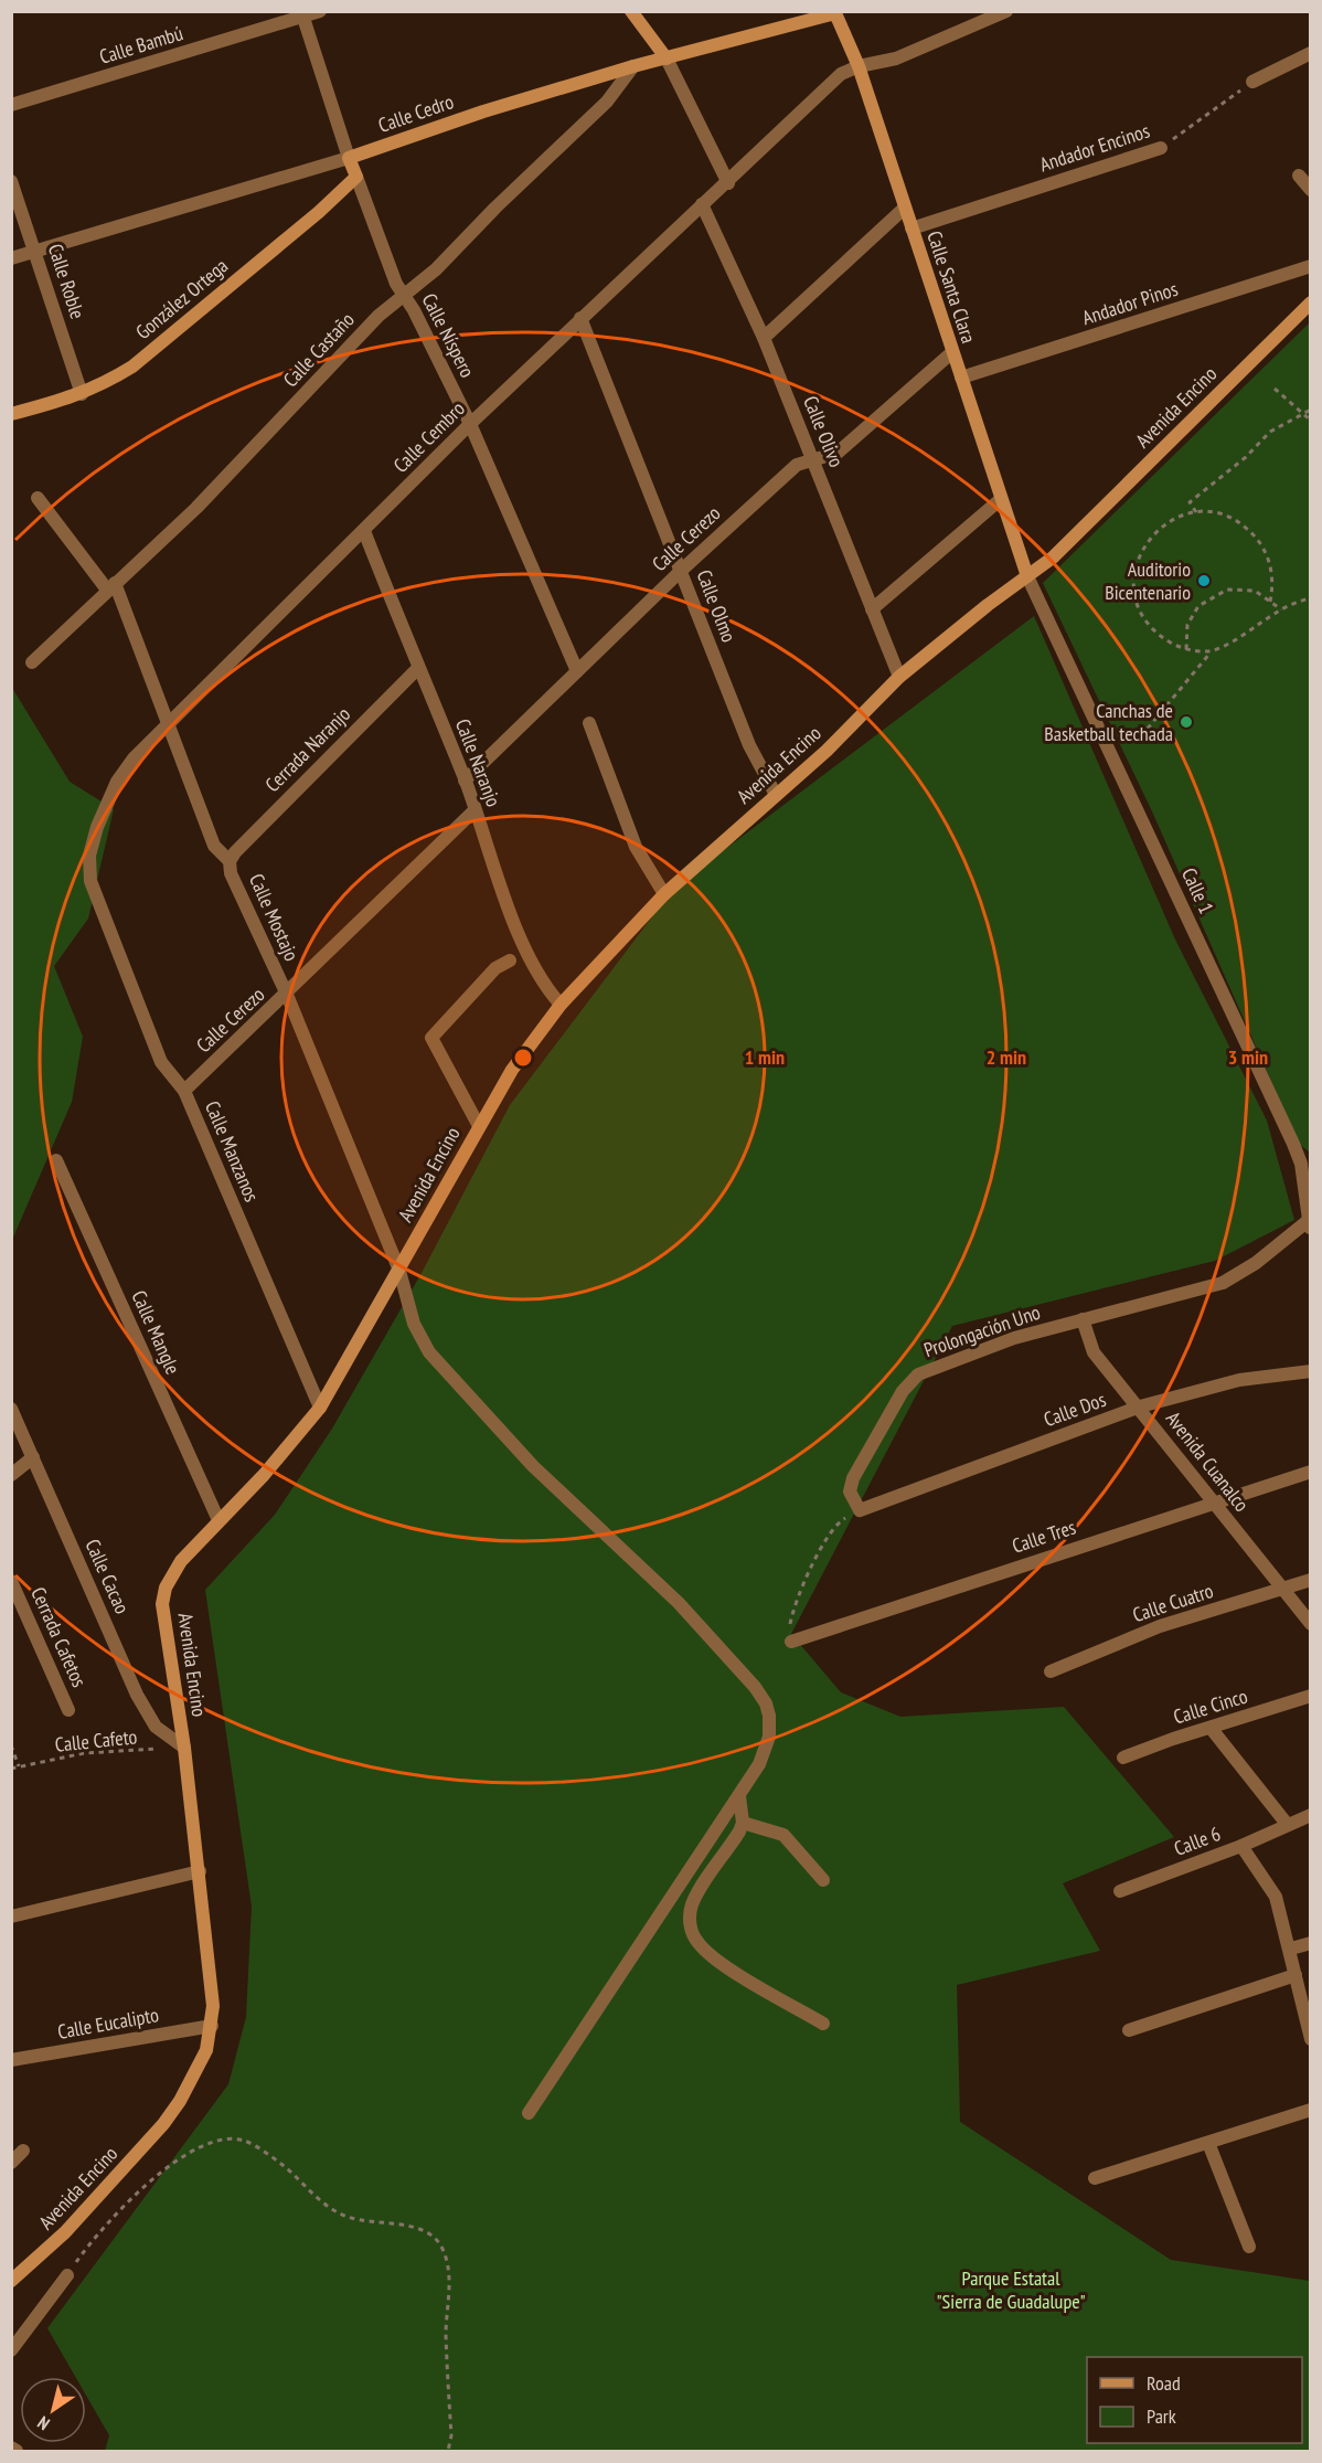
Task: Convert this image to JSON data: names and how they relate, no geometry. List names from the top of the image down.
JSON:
{
  "streets": {
    "main road": [
      "Calle Cedro",
      "Calle Santa Clara",
      "González Ortega",
      "Calle Níspero",
      "Avenida Encino"
    ],
    "street": [
      "Calle Bambú",
      "Andador Encinos",
      "Calle Roble",
      "Andador Pinos",
      "Calle Castaño",
      "Calle Olivo",
      "Calle Cembro",
      "Calle Cerezo",
      "Calle Olmo",
      "Cerrada Naranjo",
      "Calle Naranjo",
      "Calle 1",
      "Calle Mostajo",
      "Calle Manzanos",
      "Prolongación Uno",
      "Calle Mangle",
      "Calle Dos",
      "Avenida Cuanalco",
      "Calle Tres",
      "Calle Cacao",
      "Calle Cuatro",
      "Cerrada Cafetos",
      "Calle Cinco",
      "Calle 6",
      "Calle Eucalipto"
    ],
    "path": ["Calle Cafeto"]
  },
  "crossings": [
    ["Calle Bambú", "Calle Níspero"],
    ["Calle Cedro", "Calle Roble"],
    ["Calle Cedro", "Calle Santa Clara"],
    ["Calle Cedro", "Calle Níspero"],
    ["Calle Cedro", "Calle Castaño"],
    ["Andador Encinos", "Calle Santa Clara"],
    ["Calle Roble", "González Ortega"],
    ["Calle Santa Clara", "Andador Pinos"],
    ["Calle Santa Clara", "Avenida Encino"],
    ["Calle Santa Clara", "Calle Cembro"],
    ["Calle Santa Clara", "Calle Cerezo"],
    ["Calle Santa Clara", "Calle 1"],
    ["González Ortega", "Calle Níspero"],
    ["Calle Níspero", "Calle Castaño"],
    ["Calle Níspero", "Calle Cembro"],
    ["Calle Níspero", "Calle Cerezo"],
    ["Calle Castaño", "Calle Mostajo"],
    ["Avenida Encino", "Calle Olivo"],
    ["Avenida Encino", "Calle Olmo"],
    ["Avenida Encino", "Calle Naranjo"],
    ["Avenida Encino", "Calle 1"],
    ["Avenida Encino", "Calle Mostajo"],
    ["Avenida Encino", "Calle Manzanos"],
    ["Avenida Encino", "Calle Mangle"],
    ["Avenida Encino", "Calle Cacao"],
    ["Avenida Encino", "Calle Cafeto"],
    ["Avenida Encino", "Calle Eucalipto"],
    ["Calle Olivo", "Calle Cembro"],
    ["Calle Olivo", "Calle Cerezo"],
    ["Calle Cembro", "Calle Olmo"],
    ["Calle Cembro", "Calle Naranjo"],
    ["Calle Cembro", "Calle Mostajo"],
    ["Calle Cembro", "Calle Manzanos"],
    ["Calle Cerezo", "Calle Olmo"],
    ["Calle Cerezo", "Calle Naranjo"],
    ["Calle Cerezo", "Calle Mostajo"],
    ["Calle Cerezo", "Calle Manzanos"],
    ["Cerrada Naranjo", "Calle Naranjo"],
    ["Cerrada Naranjo", "Calle Mostajo"],
    ["Calle 1", "Prolongación Uno"],
    ["Prolongación Uno", "Calle Dos"],
    ["Prolongación Uno", "Avenida Cuanalco"],
    ["Calle Dos", "Avenida Cuanalco"],
    ["Avenida Cuanalco", "Calle Tres"],
    ["Avenida Cuanalco", "Calle Cuatro"],
    ["Calle Cacao", "Calle Cafeto"]
  ],
  "parks": ["Parque Estatal \"Sierra de Guadalupe\""],
  "places": ["Auditorio Bicentenario", "Canchas de Basketball techada"],
  "legend": ["Road", "Park"],
  "north": "bottom left",
  "rings": ["1 min", "2 min", "3 min"]
}
